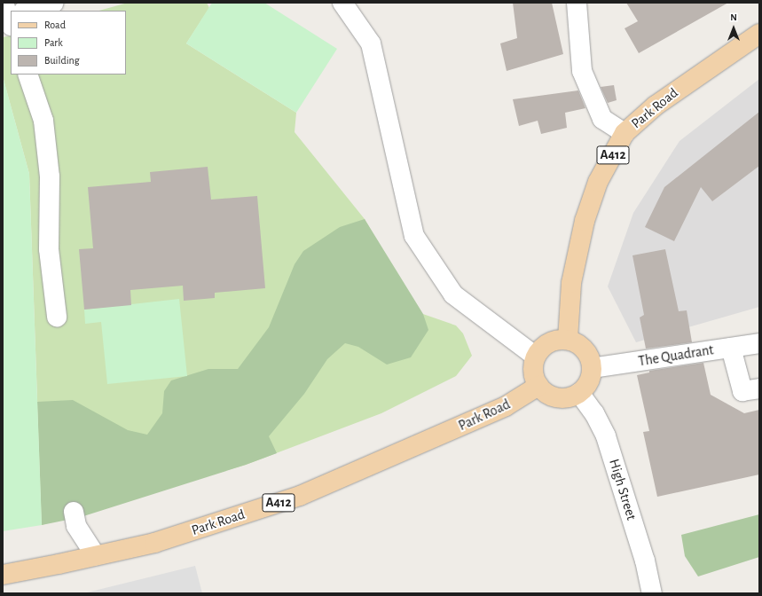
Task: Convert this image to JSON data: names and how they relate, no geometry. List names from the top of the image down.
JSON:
{
  "streets": {
    "main road": ["Park Road", "A412"],
    "street": ["The Quadrant", "High Street"]
  },
  "crossings": [
    ["Park Road", "The Quadrant"],
    ["Park Road", "High Street"],
    ["The Quadrant", "High Street"]
  ],
  "legend": ["Road", "Park", "Building"],
  "north": "top"
}
